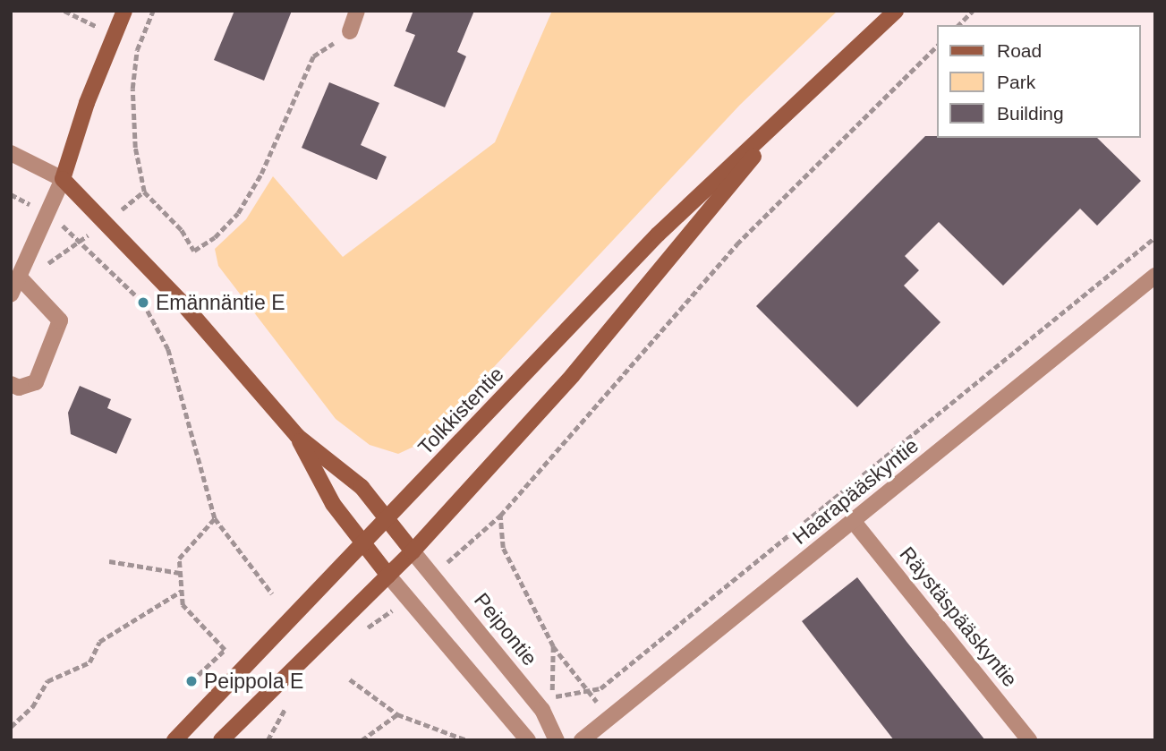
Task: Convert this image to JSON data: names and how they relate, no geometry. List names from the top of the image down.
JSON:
{
  "streets": {
    "street": [
      "Tolkkistentie",
      "Haarapääskyntie",
      "Räystäspääskyntie",
      "Peipontie"
    ]
  },
  "crossings": [
    ["Tolkkistentie", "Peipontie"],
    ["Haarapääskyntie", "Räystäspääskyntie"]
  ],
  "places": ["Emännäntie E", "Peippola E"],
  "legend": ["Road", "Park", "Building"]
}
